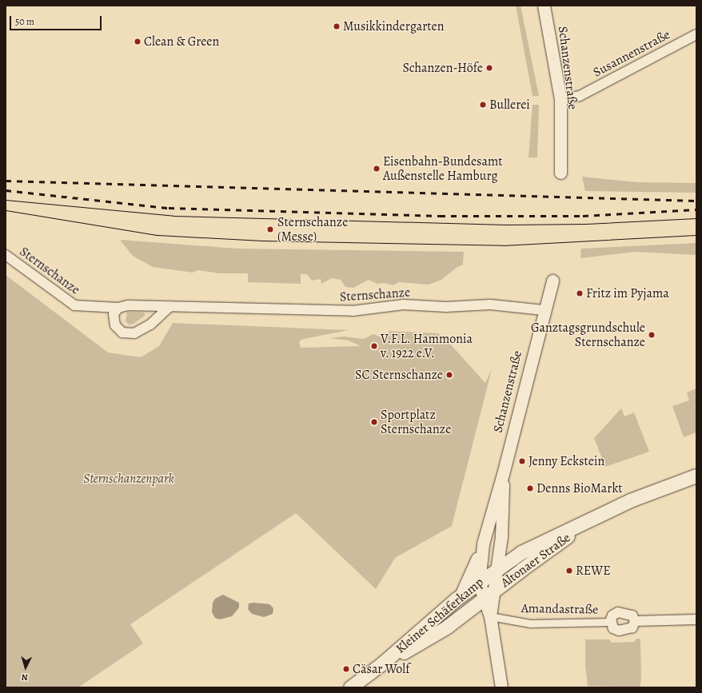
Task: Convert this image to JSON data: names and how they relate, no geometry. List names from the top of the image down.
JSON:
{
  "streets": {
    "main road": ["Altonaer Straße", "Kleiner Schäferkamp"],
    "street": [
      "Susannenstraße",
      "Schanzenstraße",
      "Sternschanze",
      "Amandastraße"
    ]
  },
  "crossings": [
    ["Susannenstraße", "Schanzenstraße"],
    ["Schanzenstraße", "Sternschanze"],
    ["Schanzenstraße", "Altonaer Straße"],
    ["Schanzenstraße", "Amandastraße"],
    ["Schanzenstraße", "Kleiner Schäferkamp"],
    ["Altonaer Straße", "Kleiner Schäferkamp"]
  ],
  "parks": ["Sternschanzenpark"],
  "places": [
    "Musikkindergarten",
    "Clean & Green",
    "Schanzen-Höfe",
    "Bullerei",
    "Eisenbahn-Bundesamt Außenstelle Hamburg",
    "Sternschanze (Messe)",
    "Fritz im Pyjama",
    "Ganztagsgrundschule Sternschanze",
    "V.F.L. Hammonia v. 1922 e.V.",
    "SC Sternschanze",
    "Sportplatz Sternschanze",
    "Jenny Eckstein",
    "Denns BioMarkt",
    "REWE",
    "Cäsar Wolf"
  ],
  "scale_bar": "50 m",
  "north": "bottom"
}
